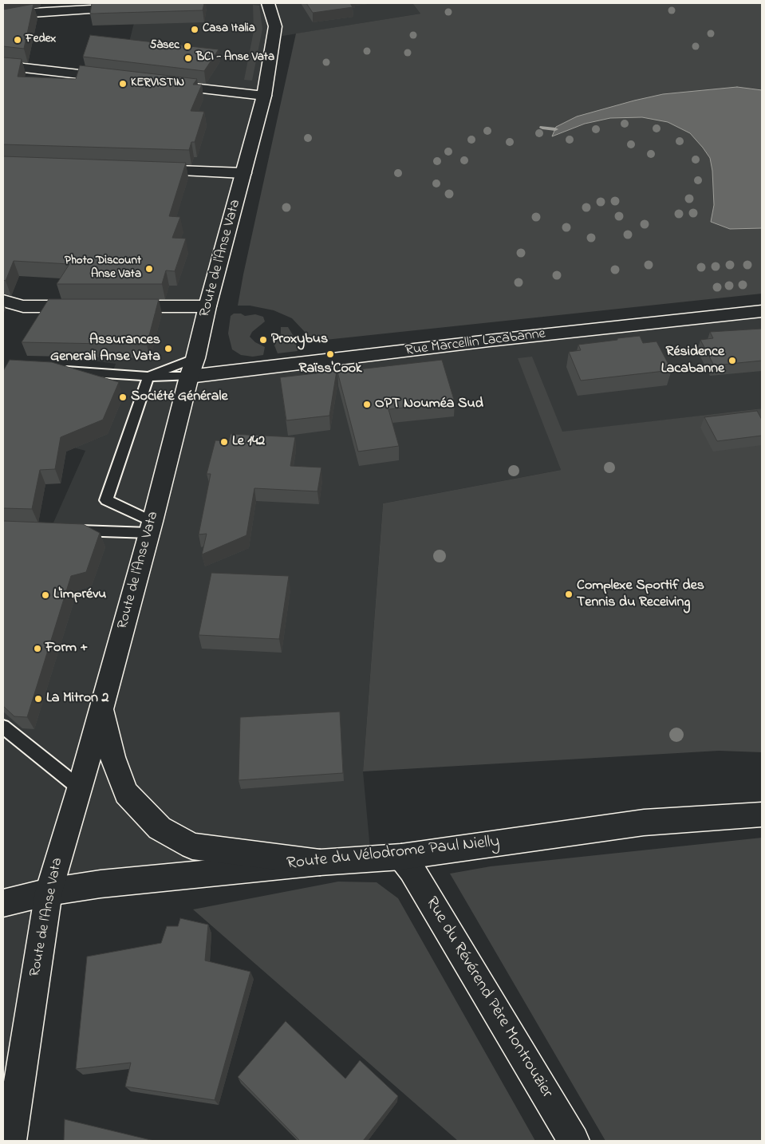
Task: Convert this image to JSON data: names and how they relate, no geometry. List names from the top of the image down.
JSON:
{
  "streets": {
    "street": [
      "Route de l'Anse Vata",
      "Rue Marcellin Lacabanne",
      "Route du Vélodrome Paul Nielly",
      "Rue du Révérend Père Montrouzier"
    ]
  },
  "crossings": [
    ["Route de l'Anse Vata", "Rue Marcellin Lacabanne"],
    ["Route de l'Anse Vata", "Route du Vélodrome Paul Nielly"],
    ["Route du Vélodrome Paul Nielly", "Rue du Révérend Père Montrouzier"]
  ],
  "places": [
    "Casa Italia",
    "Fedex",
    "5àsec",
    "BCI - Anse Vata",
    "KERVISTIN",
    "Photo Discount Anse Vata",
    "Proxybus",
    "Assurances Generali Anse Vata",
    "Raïss'Cook",
    "Résidence Lacabanne",
    "Société Générale",
    "OPT Nouméa Sud",
    "Le 142",
    "Complexe Sportif des Tennis du Receiving",
    "L'imprévu",
    "Form +",
    "La Mitron 2"
  ]
}
